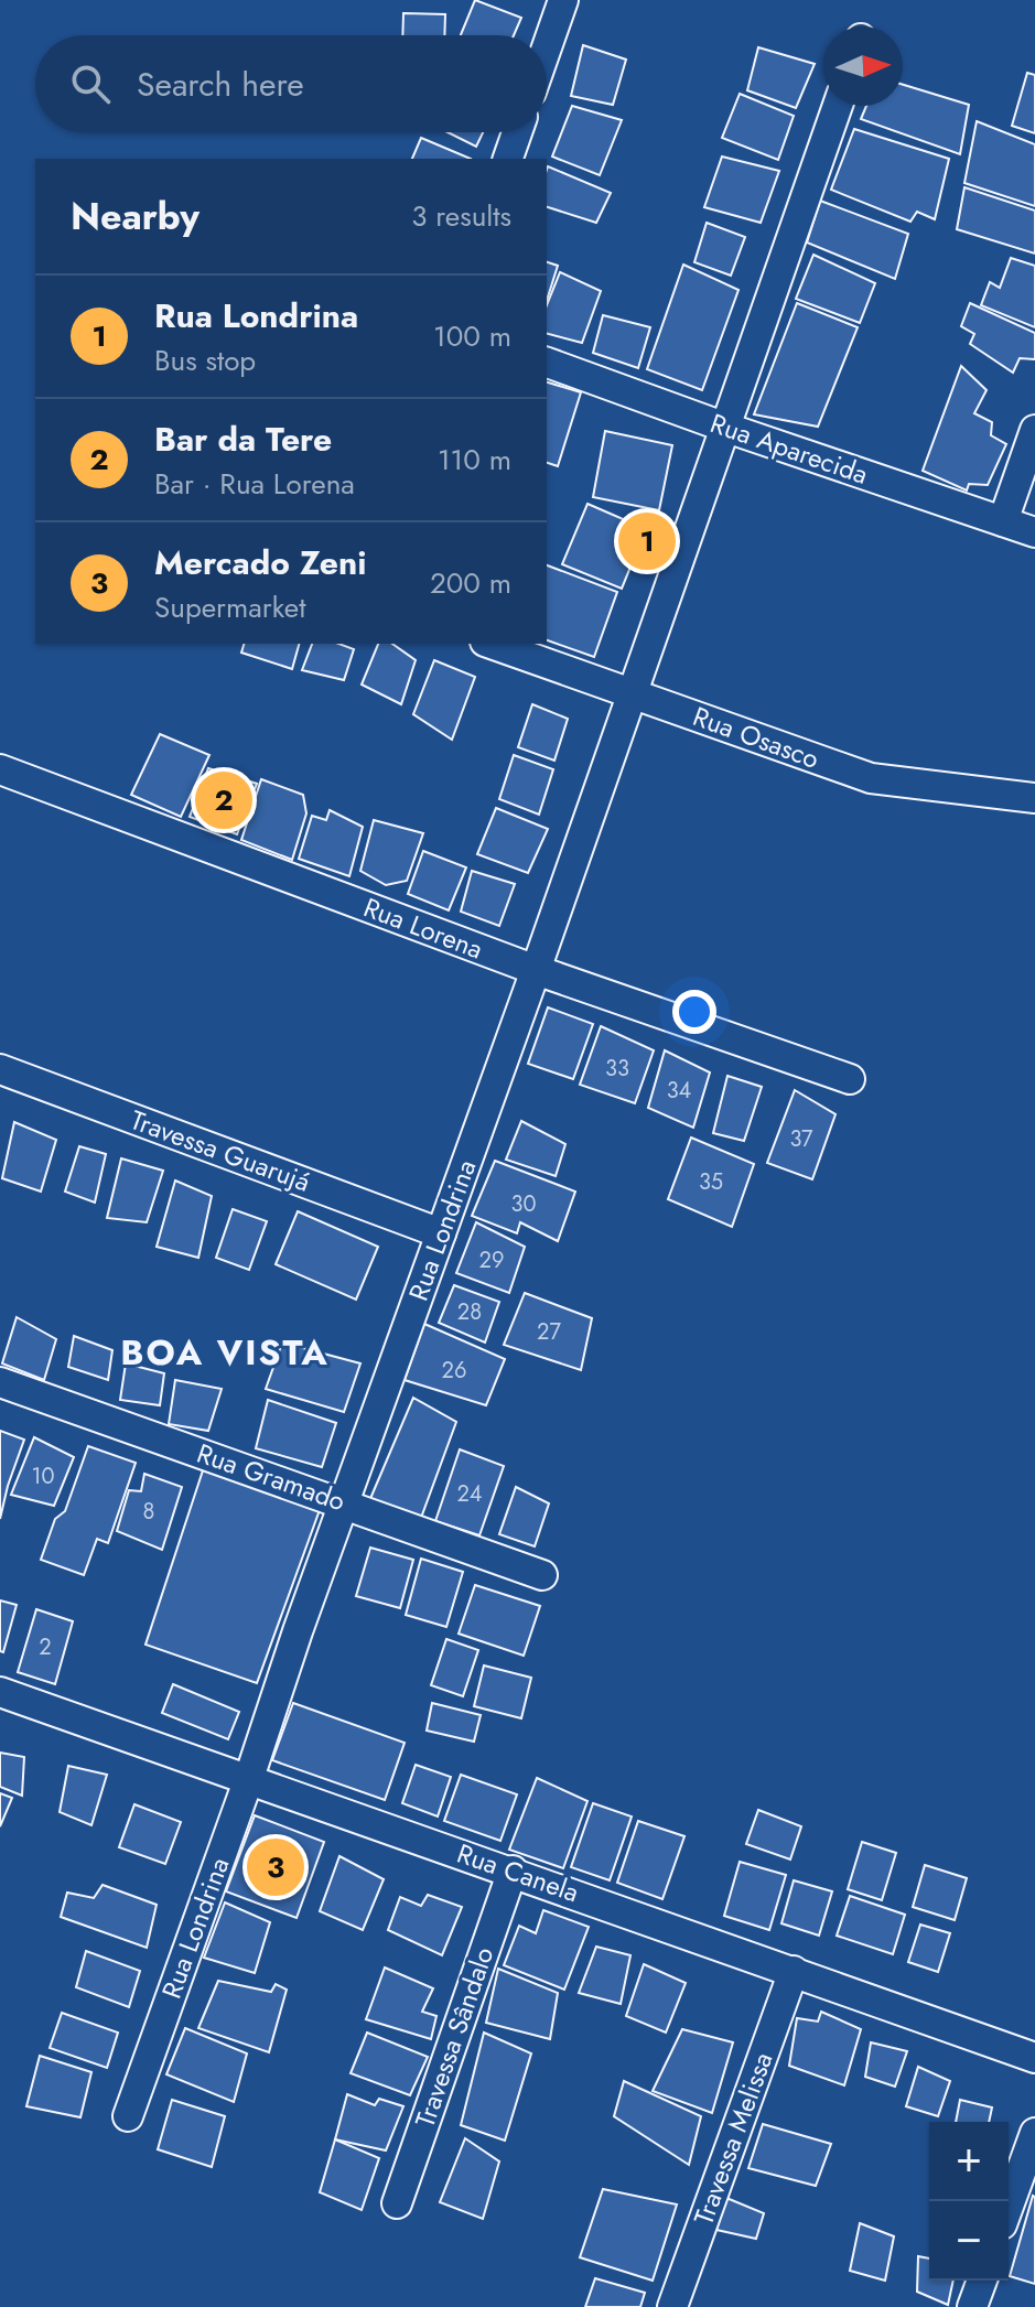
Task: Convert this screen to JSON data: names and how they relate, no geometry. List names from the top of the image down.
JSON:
{
  "streets": {
    "street": [
      "Rua Aparecida",
      "Rua Osasco",
      "Rua Lorena",
      "Travessa Guarujá",
      "Rua Londrina",
      "Rua Gramado",
      "Rua Canela",
      "Travessa Sândalo",
      "Travessa Melissa"
    ]
  },
  "crossings": [
    ["Rua Aparecida", "Rua Londrina"],
    ["Rua Osasco", "Rua Londrina"],
    ["Rua Lorena", "Rua Londrina"],
    ["Travessa Guarujá", "Rua Londrina"],
    ["Rua Londrina", "Rua Gramado"],
    ["Rua Londrina", "Rua Canela"],
    ["Rua Canela", "Travessa Sândalo"],
    ["Rua Canela", "Travessa Melissa"]
  ],
  "districts": ["BOA VISTA"],
  "house_numbers": [
    "33",
    "34",
    "37",
    "35",
    "30",
    "29",
    "28",
    "27",
    "26",
    "10",
    "24",
    "8",
    "2"
  ],
  "north": "right",
  "page": {
    "search": "Search here",
    "heading": ["Nearby", "3 results"],
    "list": [
      {
        "mark": "1",
        "name": "Rua Londrina",
        "note": "Bus stop",
        "value": "100 m"
      },
      {
        "mark": "2",
        "name": "Bar da Tere",
        "note": "Bar · Rua Lorena",
        "value": "110 m"
      },
      {
        "mark": "3",
        "name": "Mercado Zeni",
        "note": "Supermarket",
        "value": "200 m"
      }
    ],
    "pins": ["1", "2", "3"],
    "map_buttons": ["+", "−"]
  }
}
